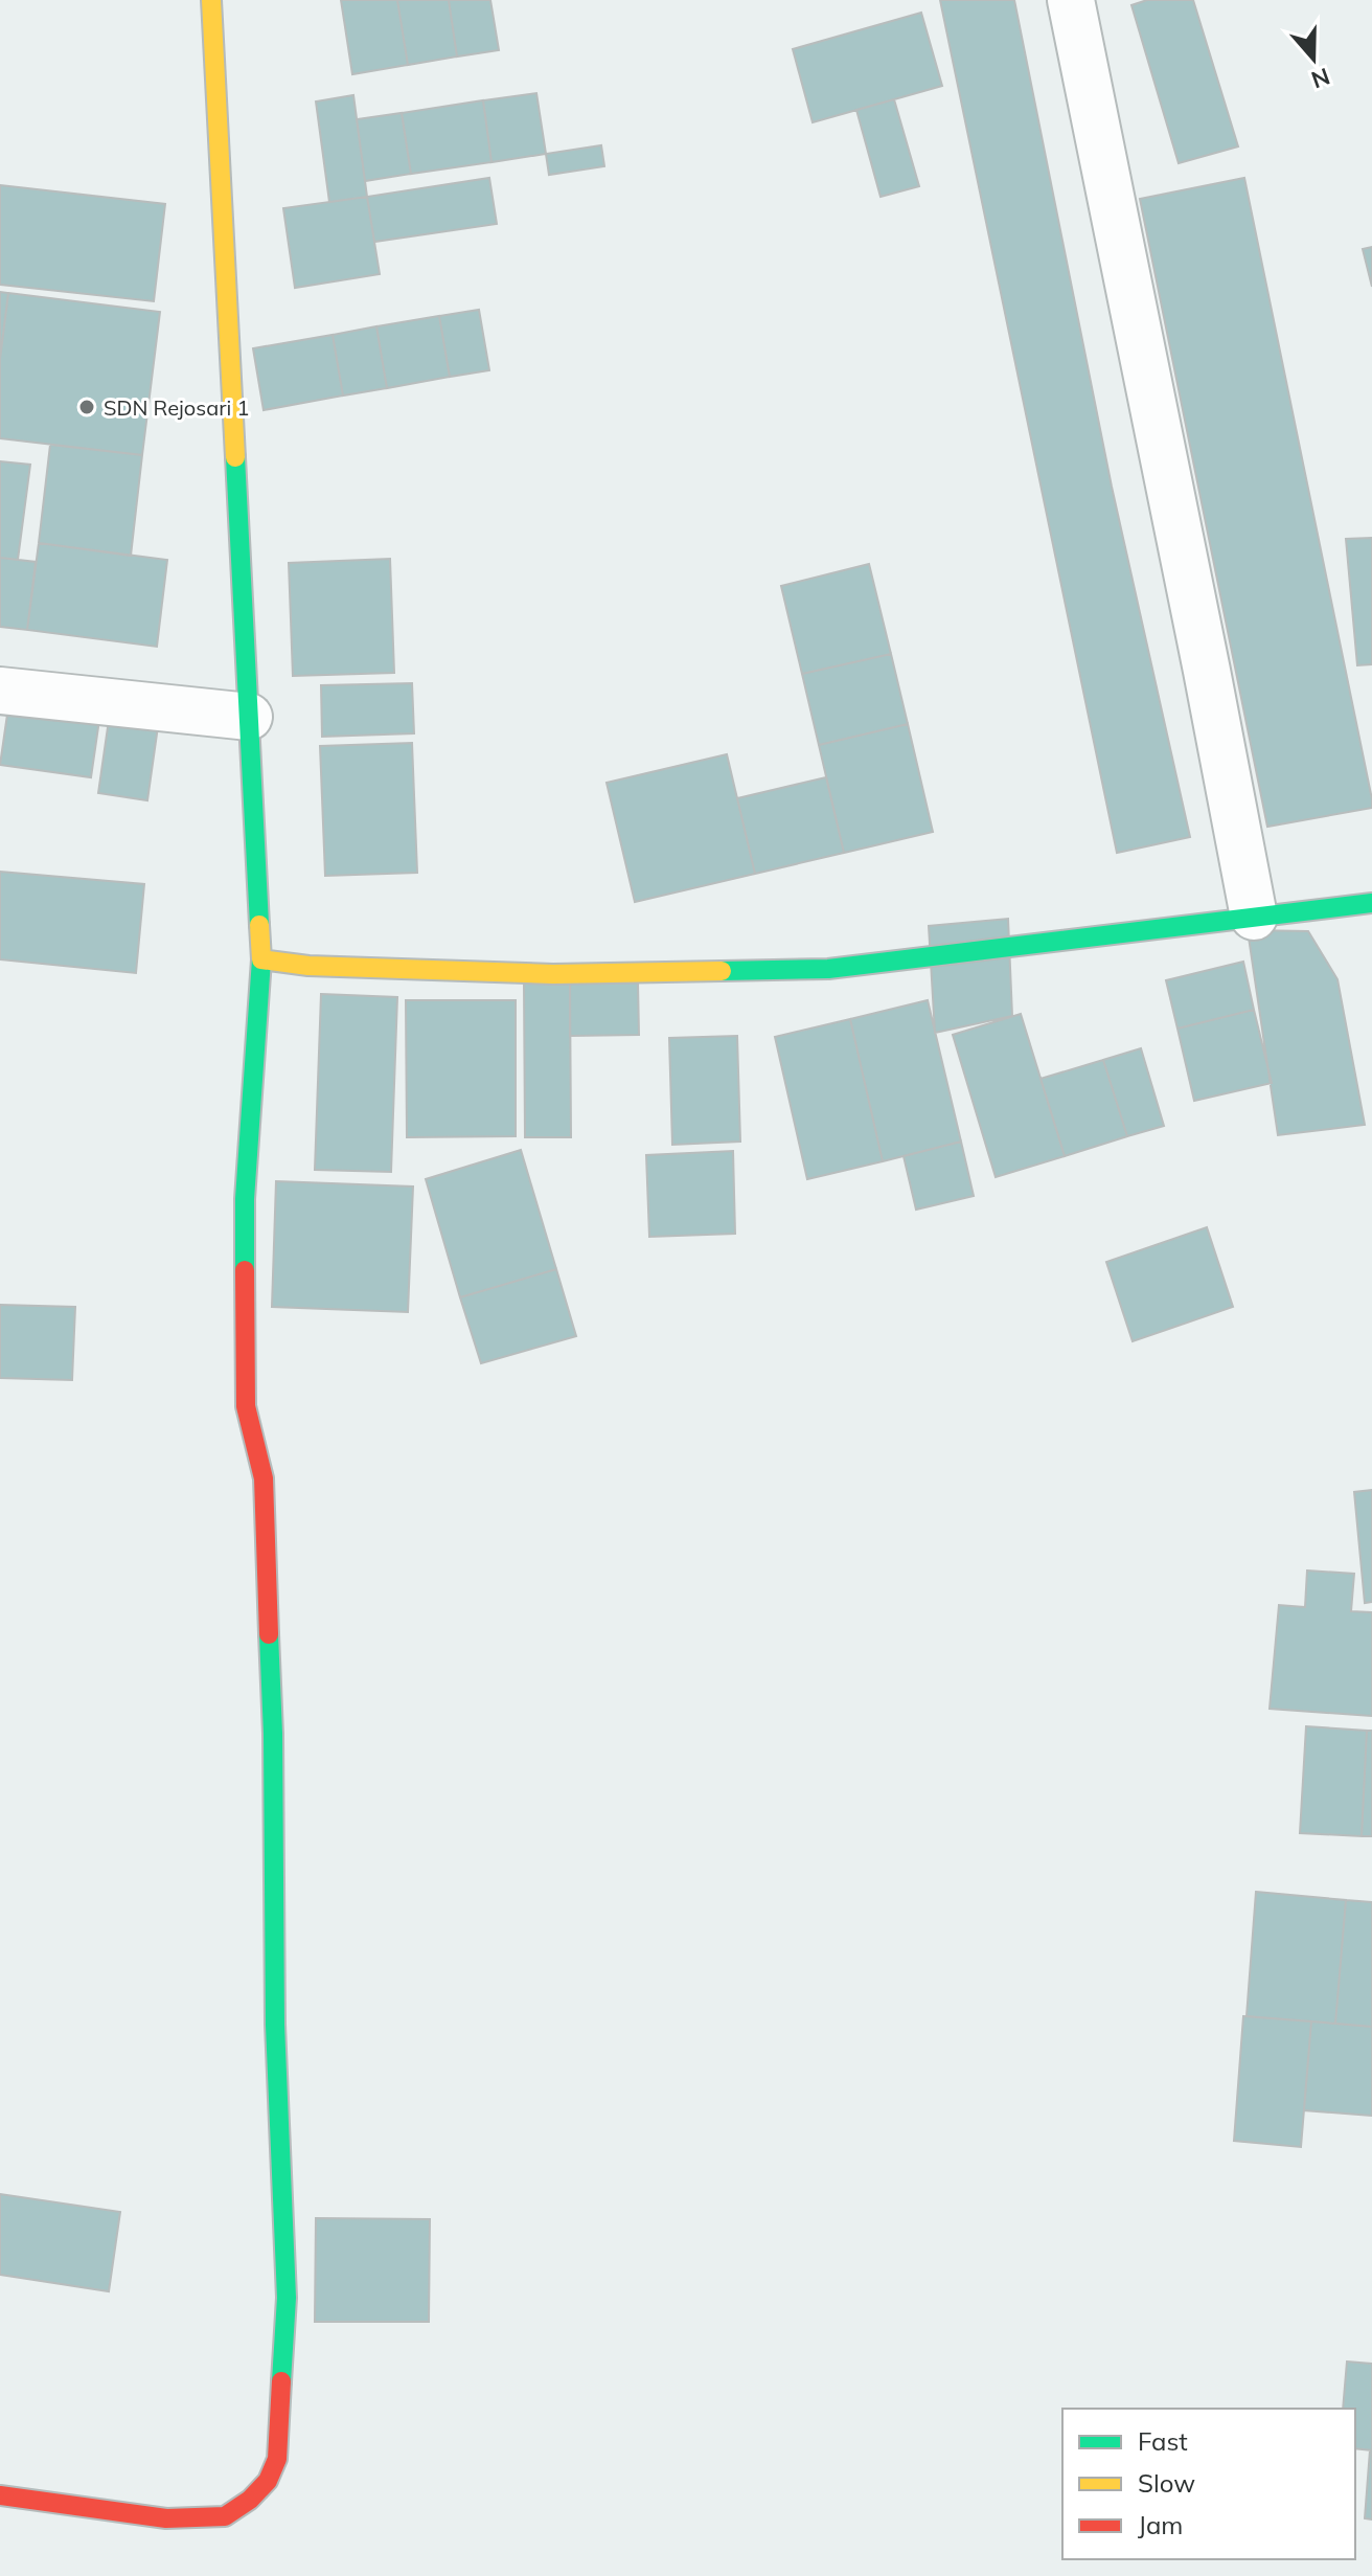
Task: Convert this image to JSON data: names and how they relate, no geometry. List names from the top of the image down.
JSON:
{
  "places": ["SDN Rejosari 1"],
  "legend": ["Fast", "Slow", "Jam"],
  "north": "bottom"
}
